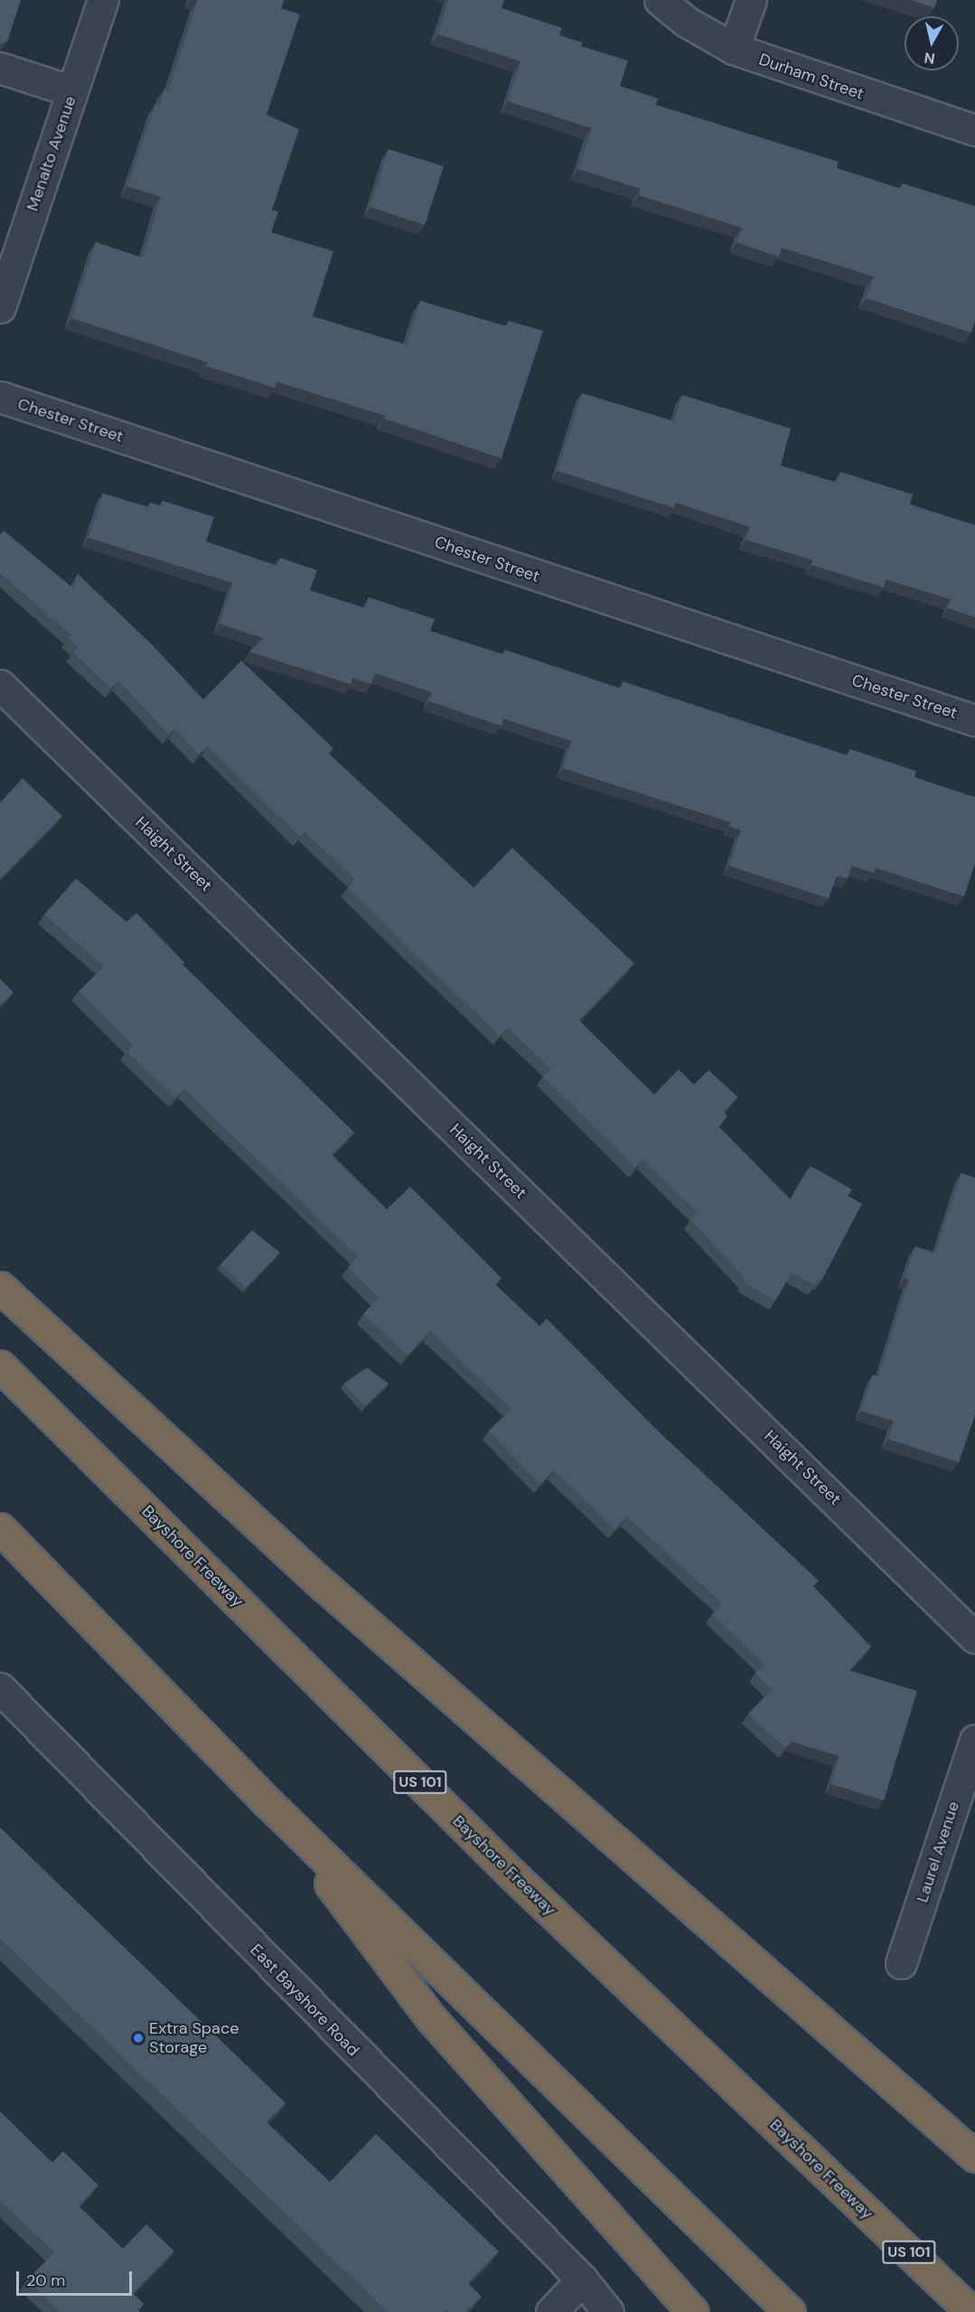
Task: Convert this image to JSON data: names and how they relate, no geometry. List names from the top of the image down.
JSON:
{
  "streets": {
    "highway": ["Bayshore Freeway", "US 101"],
    "street": [
      "Durham Street",
      "Menalto Avenue",
      "Chester Street",
      "Haight Street",
      "Laurel Avenue",
      "East Bayshore Road"
    ]
  },
  "places": ["Extra Space Storage"],
  "scale_bar": "20 m",
  "north": "bottom"
}
